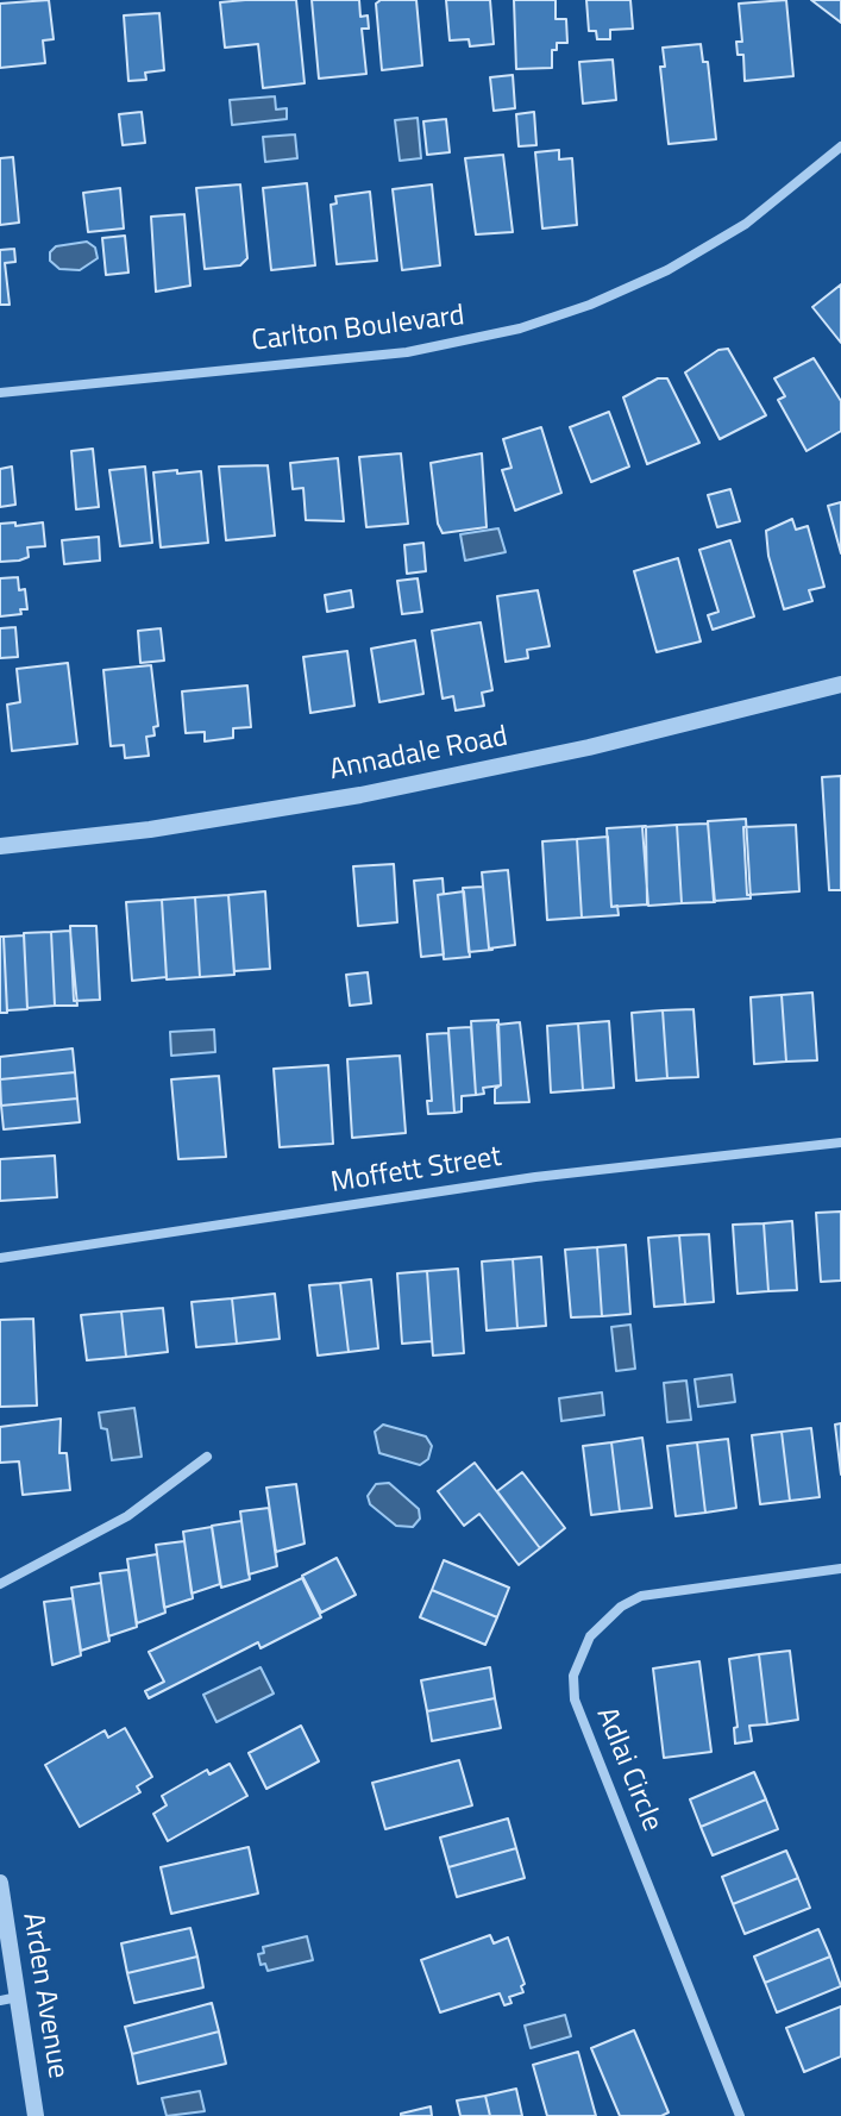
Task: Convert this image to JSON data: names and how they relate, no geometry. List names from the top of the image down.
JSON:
{
  "streets": {
    "street": [
      "Carlton Boulevard",
      "Annadale Road",
      "Moffett Street",
      "Adlai Circle",
      "Arden Avenue"
    ]
  }
}
